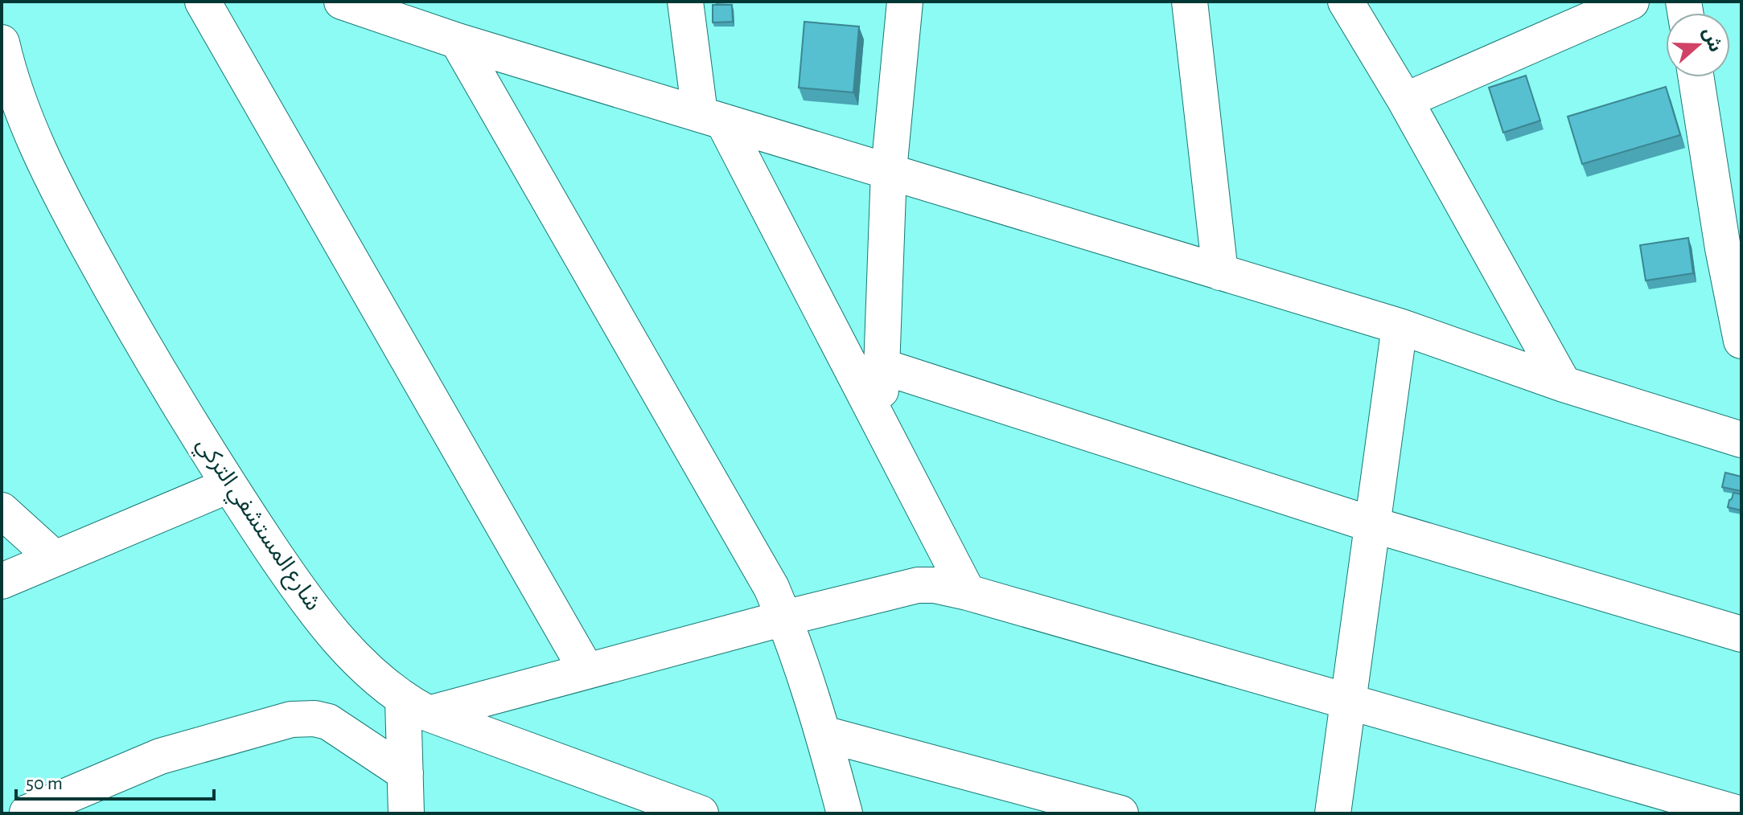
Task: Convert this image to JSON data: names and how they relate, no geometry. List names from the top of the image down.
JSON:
{
  "streets": {
    "street": ["شارع المستشفي التركي"]
  },
  "scale_bar": "50 m",
  "north": "right"
}
